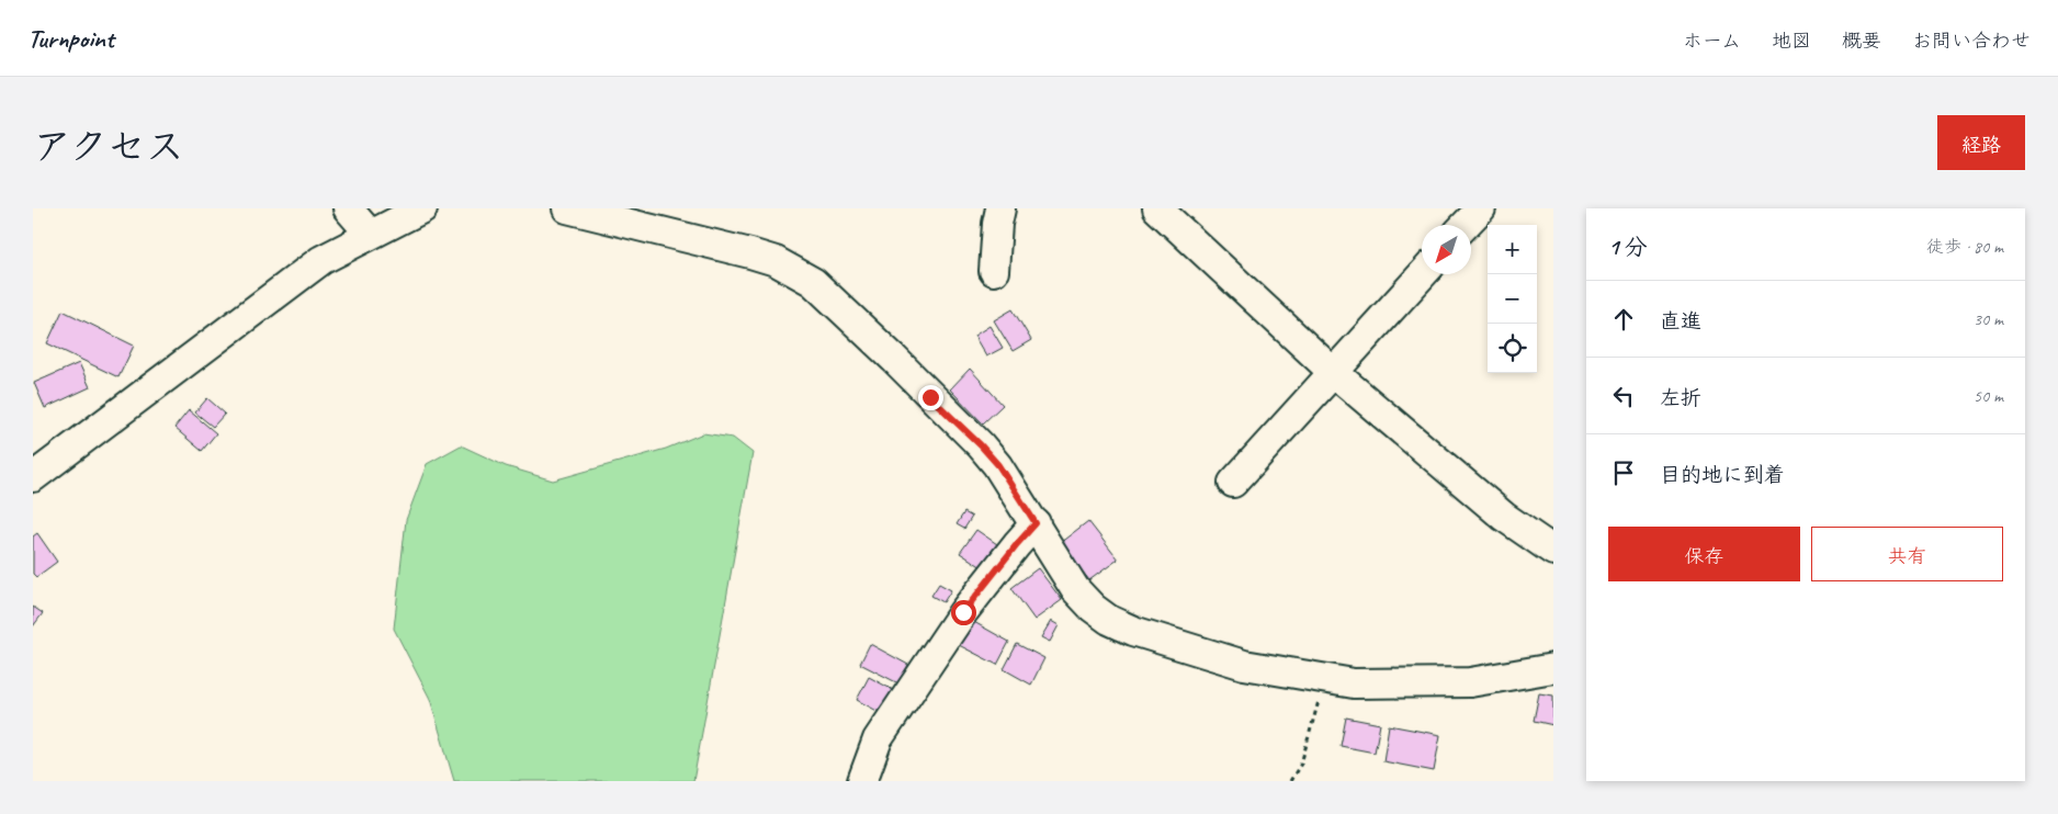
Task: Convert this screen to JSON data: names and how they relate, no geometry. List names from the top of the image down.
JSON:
{
  "north": "bottom left",
  "page": {
    "header": "Turnpoint",
    "nav": [
      "ホーム",
      "地図",
      "概要",
      "お問い合わせ"
    ],
    "title": "アクセス",
    "buttons": [
      "経路",
      ["保存", "共有"]
    ],
    "heading": ["1 分", "徒歩 · 80 m"],
    "map_buttons": ["+", "−"],
    "list": [
      ["直進", "30 m"],
      ["左折", "50 m"],
      "目的地に到着"
    ]
  }
}
